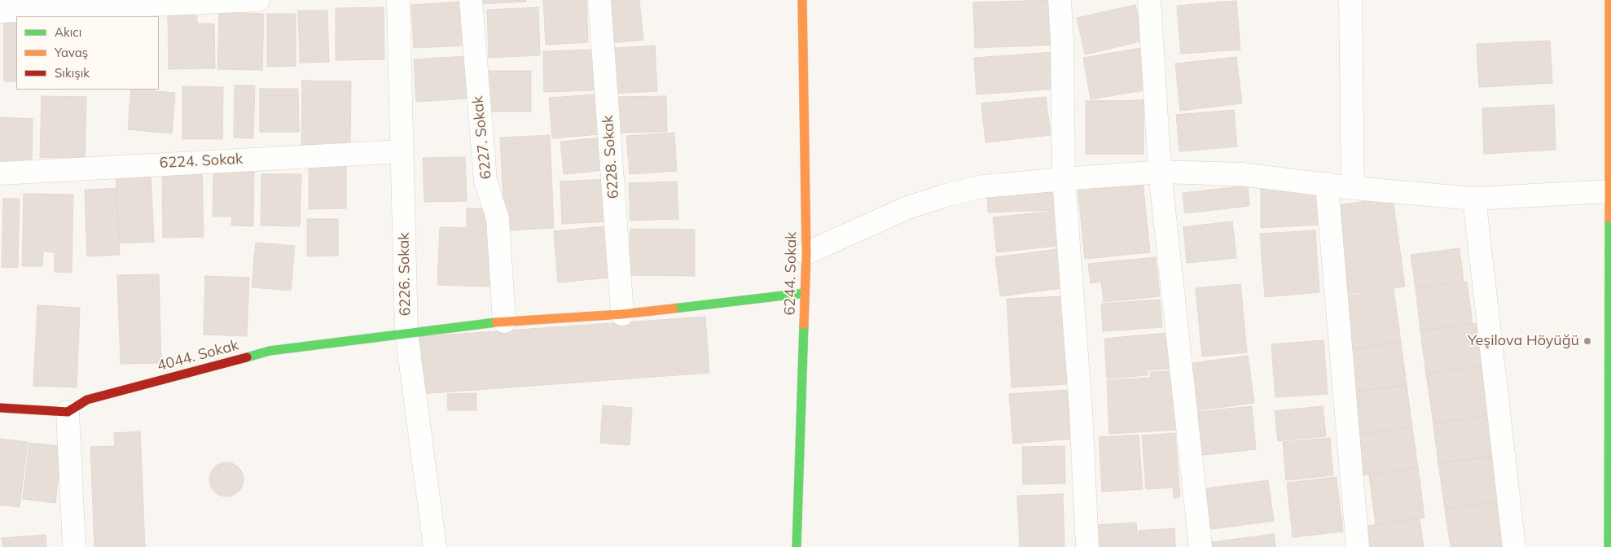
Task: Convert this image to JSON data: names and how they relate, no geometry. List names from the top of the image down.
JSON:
{
  "streets": {
    "street": [
      "6227. Sokak",
      "6228. Sokak",
      "6224. Sokak",
      "6244. Sokak",
      "6226. Sokak",
      "4044. Sokak"
    ]
  },
  "crossings": [
    ["6227. Sokak", "4044. Sokak"],
    ["6228. Sokak", "4044. Sokak"],
    ["6224. Sokak", "6226. Sokak"],
    ["6244. Sokak", "4044. Sokak"],
    ["6226. Sokak", "4044. Sokak"]
  ],
  "places": ["Yeşilova Höyüğü"],
  "legend": ["Akıcı", "Yavaş", "Sıkışık"]
}
